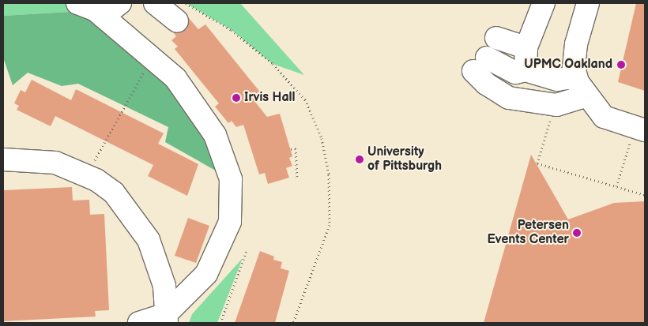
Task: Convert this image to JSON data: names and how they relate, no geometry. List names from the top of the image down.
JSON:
{
  "places": [
    "UPMC Oakland",
    "Irvis Hall",
    "University of Pittsburgh",
    "Petersen Events Center"
  ]
}
